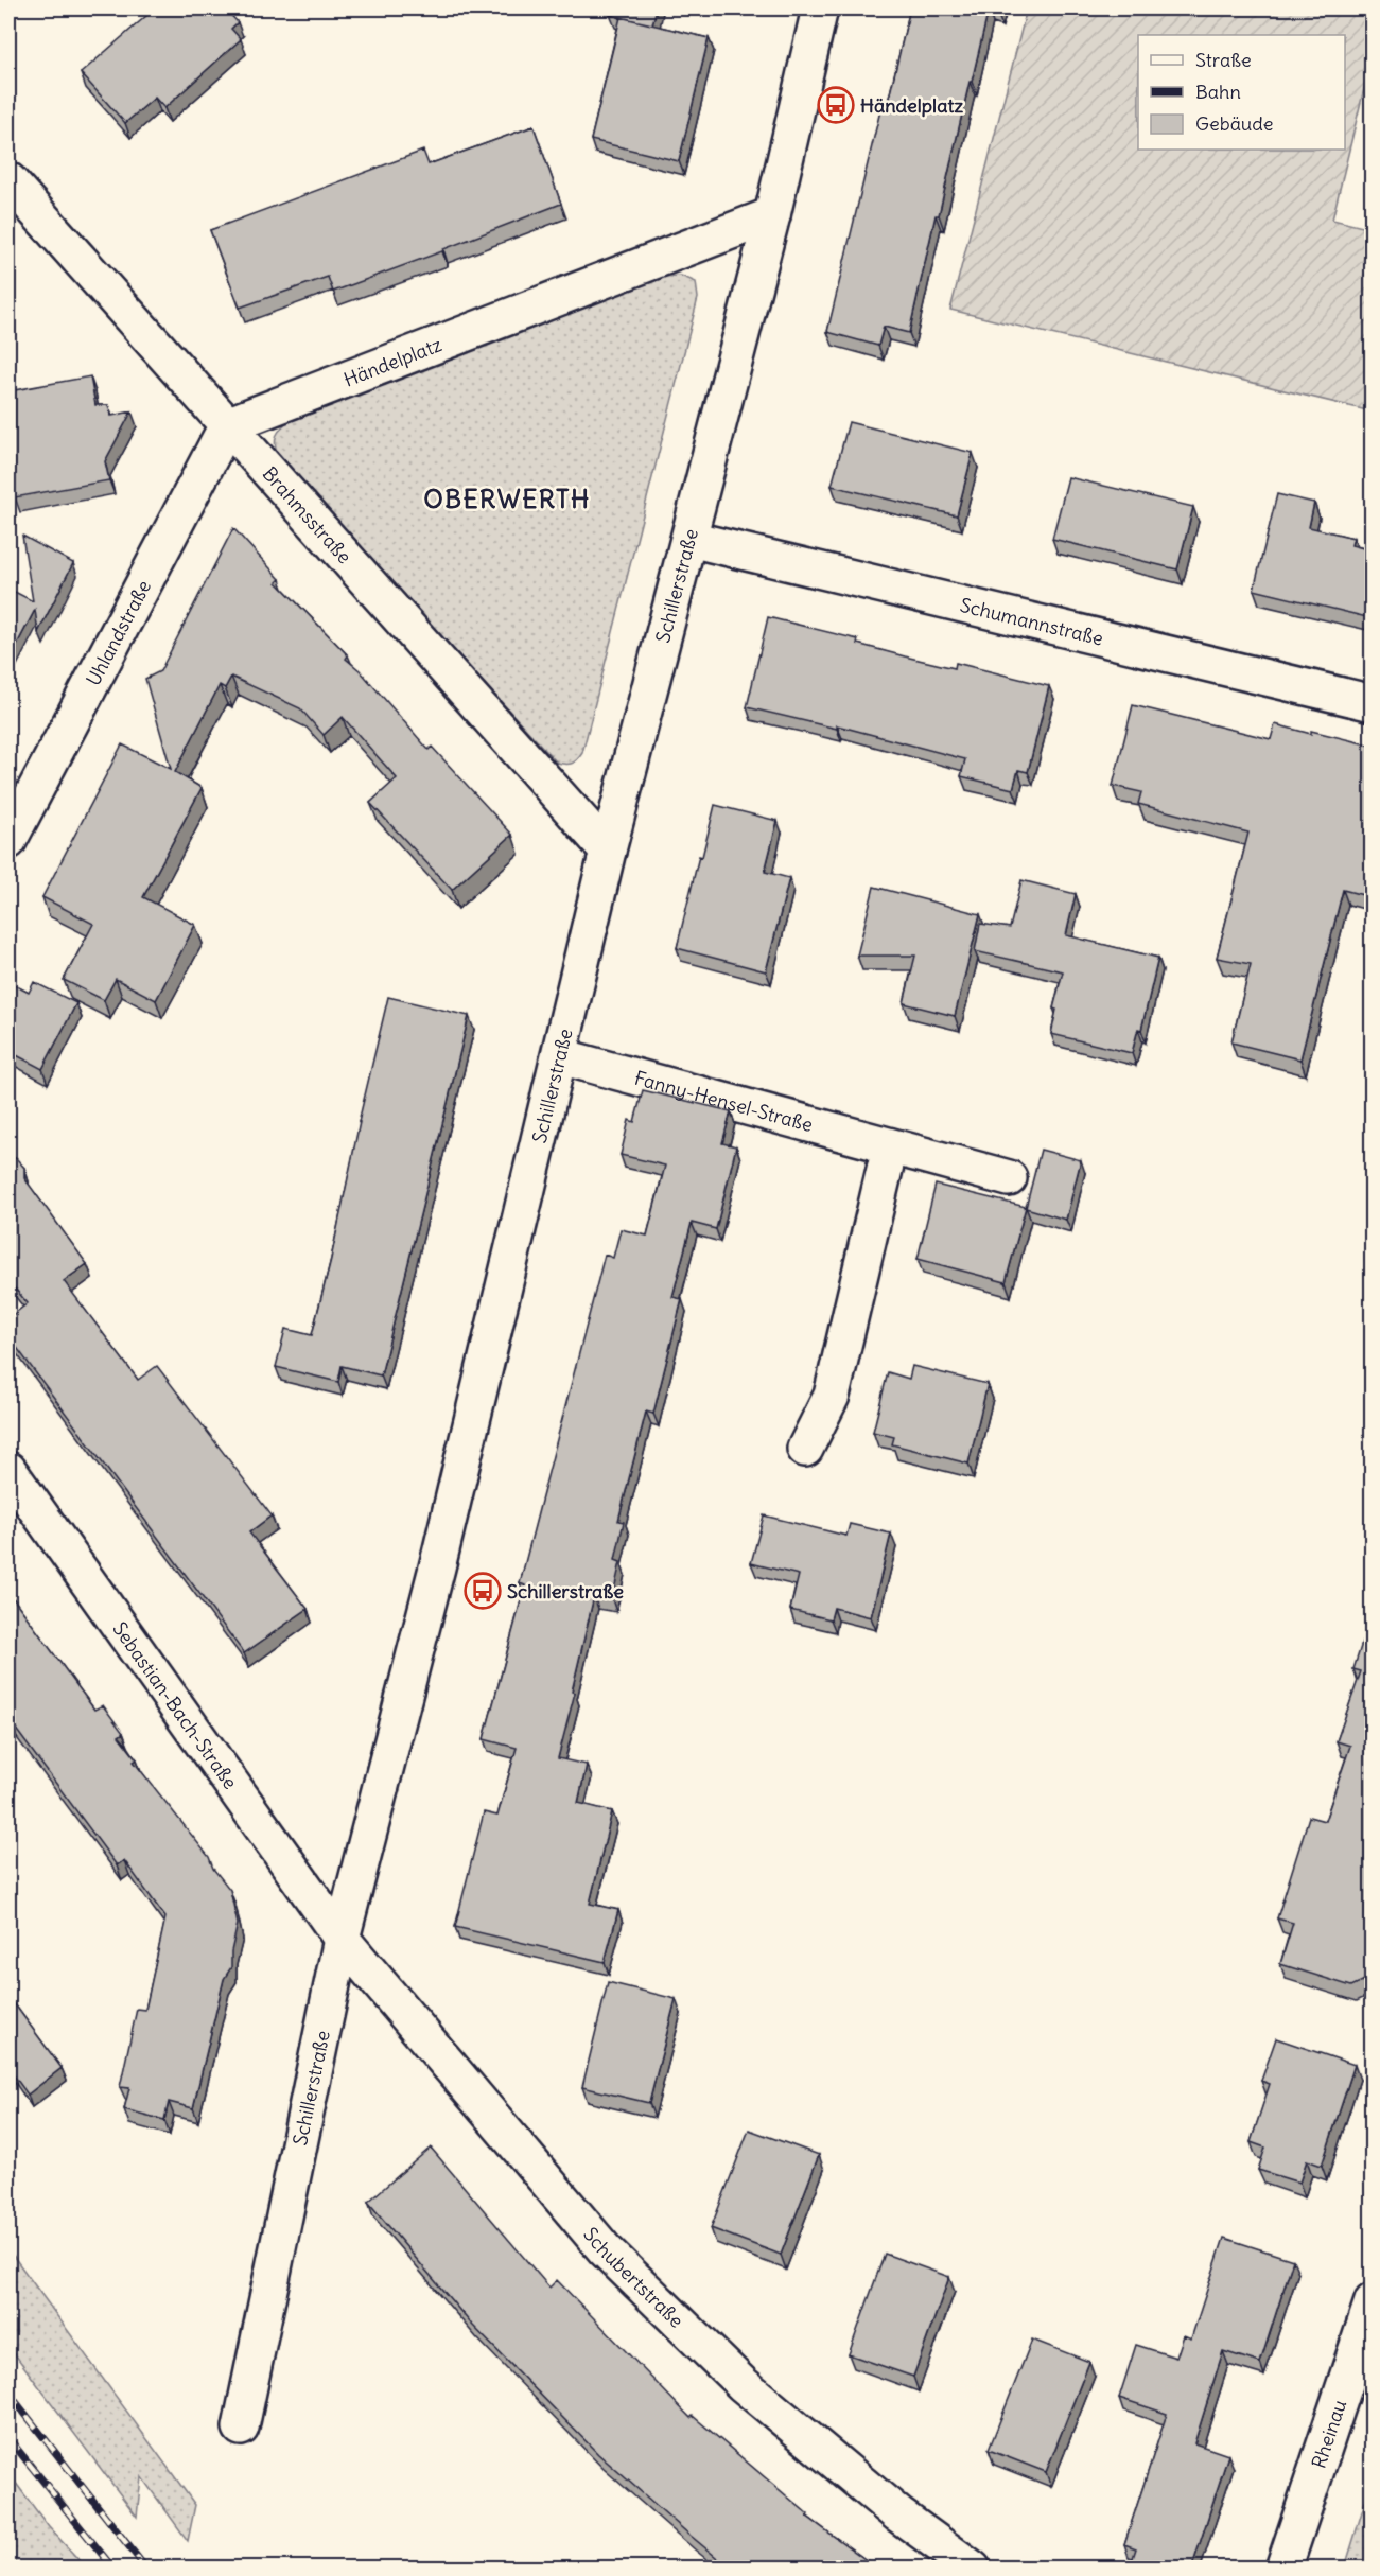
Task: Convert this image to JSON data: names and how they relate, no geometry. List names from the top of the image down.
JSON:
{
  "streets": {
    "street": [
      "Händelplatz",
      "Brahmsstraße",
      "Schillerstraße",
      "Schumannstraße",
      "Uhlandstraße",
      "Fanny-Hensel-Straße",
      "Sebastian-Bach-Straße",
      "Schubertstraße",
      "Rheinau"
    ]
  },
  "crossings": [
    ["Händelplatz", "Brahmsstraße"],
    ["Händelplatz", "Schillerstraße"],
    ["Händelplatz", "Uhlandstraße"],
    ["Brahmsstraße", "Schillerstraße"],
    ["Brahmsstraße", "Uhlandstraße"],
    ["Schillerstraße", "Schumannstraße"],
    ["Schillerstraße", "Fanny-Hensel-Straße"],
    ["Schillerstraße", "Sebastian-Bach-Straße"],
    ["Schillerstraße", "Schubertstraße"],
    ["Sebastian-Bach-Straße", "Schubertstraße"]
  ],
  "districts": ["OBERWERTH"],
  "places": {
    "bus stop": ["Händelplatz", "Schillerstraße"]
  },
  "legend": ["Straße", "Bahn", "Gebäude"]
}
